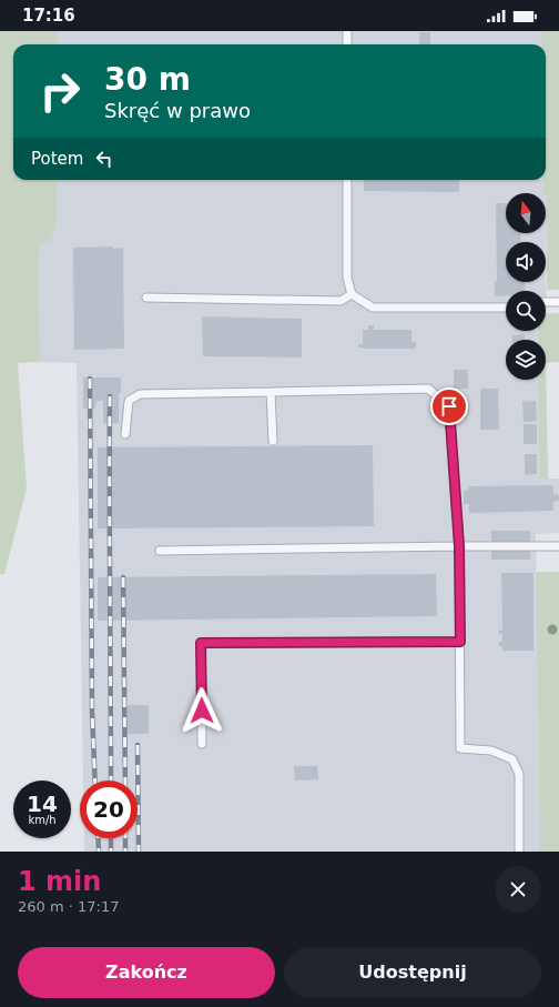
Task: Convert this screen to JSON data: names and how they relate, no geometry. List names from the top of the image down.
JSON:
{
  "north": "top",
  "page": {
    "status": "17:16",
    "turn": ["30 m", "Skręć w prawo"],
    "then": "Potem",
    "speed": "14 km/h",
    "limit": "20",
    "heading": ["1 min", "260 m · 17:17"],
    "buttons": ["Zakończ", "Udostępnij"]
  }
}
